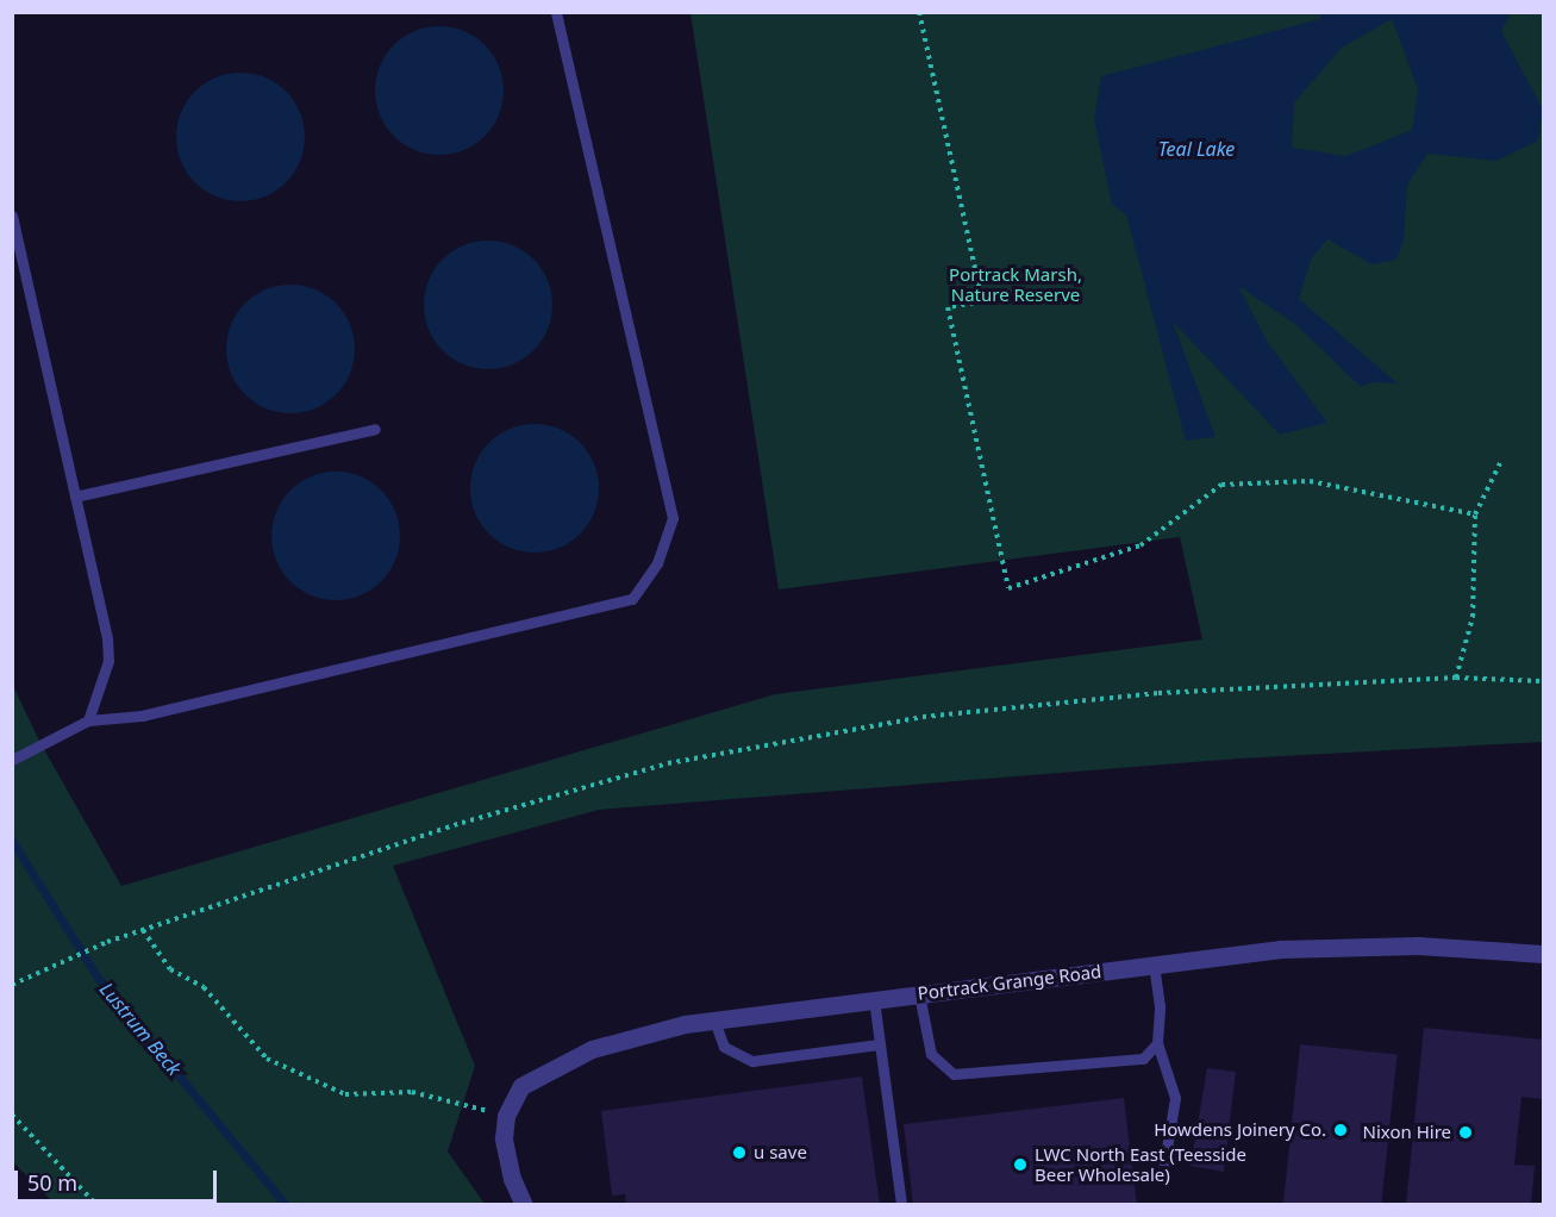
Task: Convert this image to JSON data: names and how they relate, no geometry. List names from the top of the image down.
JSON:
{
  "streets": {
    "street": ["Portrack Grange Road"]
  },
  "water": ["Teal Lake", "Lustrum Beck"],
  "parks": ["Portrack Marsh, Nature Reserve"],
  "places": [
    "Howdens Joinery Co.",
    "Nixon Hire",
    "u save",
    "LWC North East (Teesside Beer Wholesale)"
  ],
  "scale_bar": "50 m"
}
